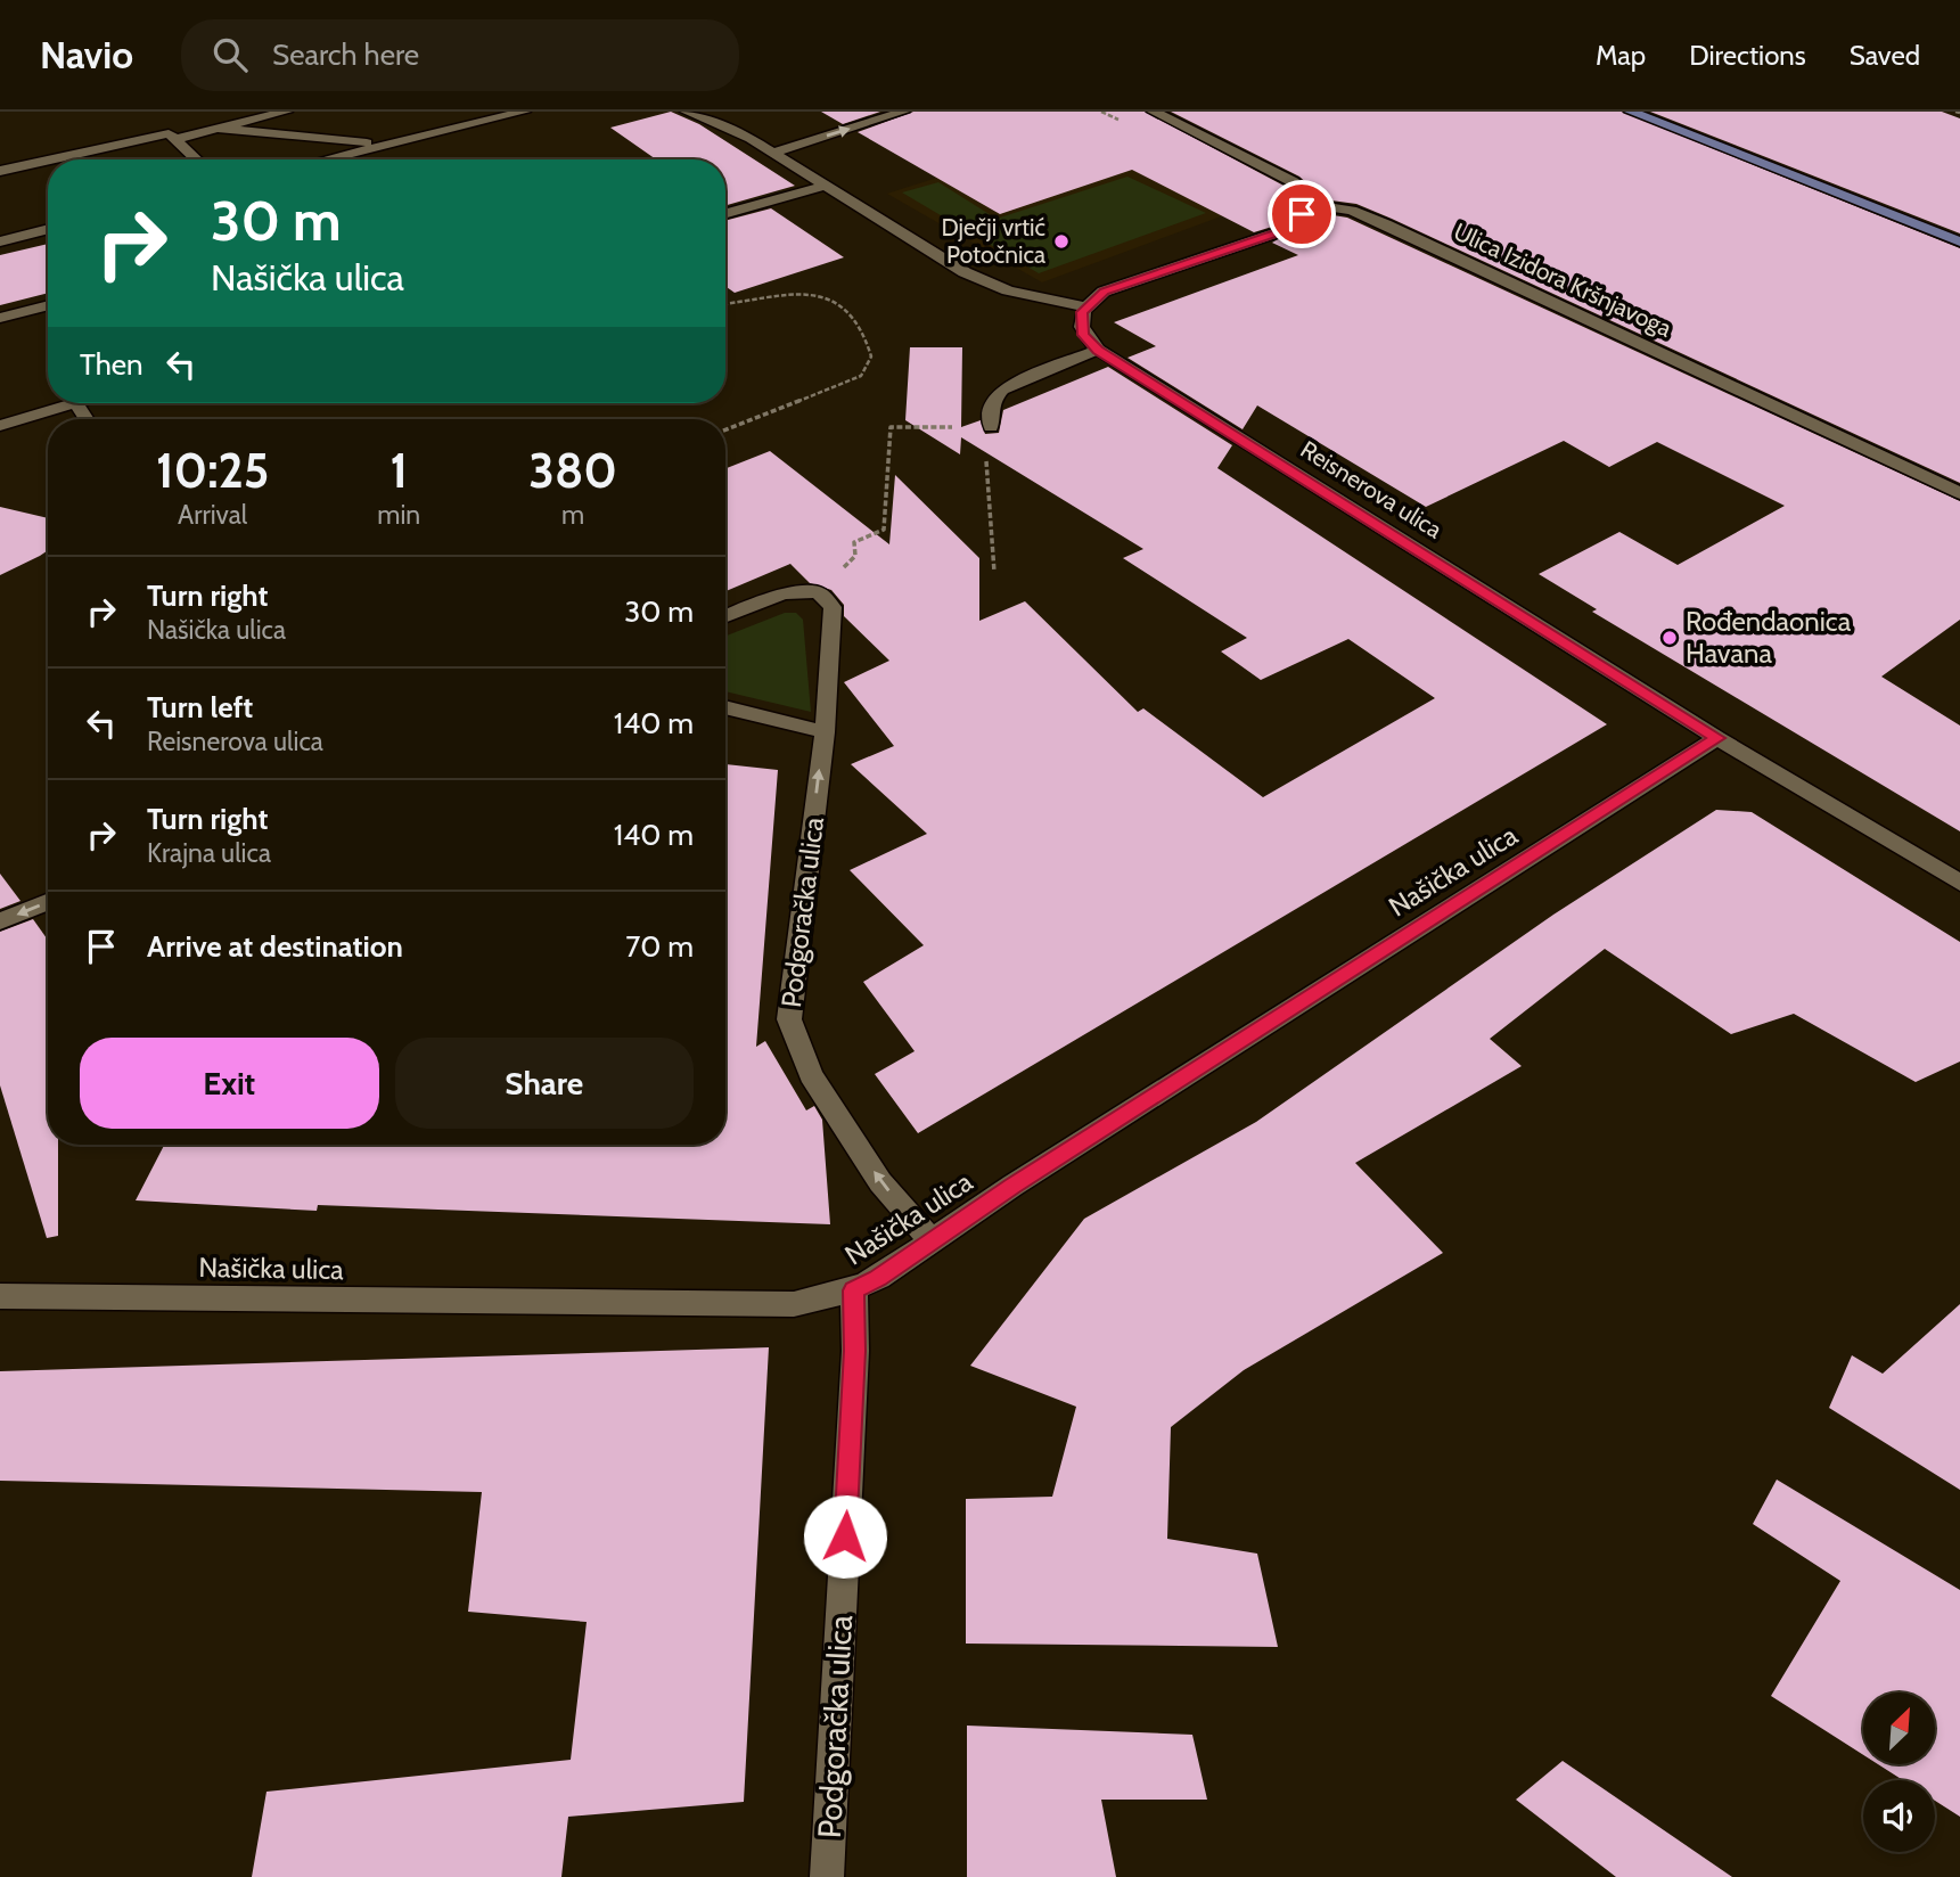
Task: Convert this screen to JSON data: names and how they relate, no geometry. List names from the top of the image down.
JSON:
{
  "streets": {
    "street": [
      "Ulica Izidora Kršnjavoga",
      "Reisnerova ulica",
      "Našička ulica",
      "Podgoračka ulica"
    ]
  },
  "crossings": [
    ["Reisnerova ulica", "Našička ulica"],
    ["Našička ulica", "Podgoračka ulica"]
  ],
  "one_way": ["Podgoračka ulica"],
  "places": ["Dječji vrtić Potočnica", "Rođendaonica Havana"],
  "north": "top right",
  "page": {
    "header": "Navio",
    "search": "Search here",
    "nav": ["Map", "Directions", "Saved"],
    "turn": ["30 m", "Našička ulica"],
    "then": "Then",
    "eta": [
      "10:25",
      "Arrival",
      "1",
      "min",
      "380",
      "m"
    ],
    "list": [
      {
        "name": "Turn right",
        "note": "Našička ulica",
        "value": "30 m"
      },
      {
        "name": "Turn left",
        "note": "Reisnerova ulica",
        "value": "140 m"
      },
      {
        "name": "Turn right",
        "note": "Krajna ulica",
        "value": "140 m"
      },
      {
        "name": "Arrive at destination",
        "value": "70 m"
      }
    ],
    "buttons": ["Exit", "Share"]
  }
}
